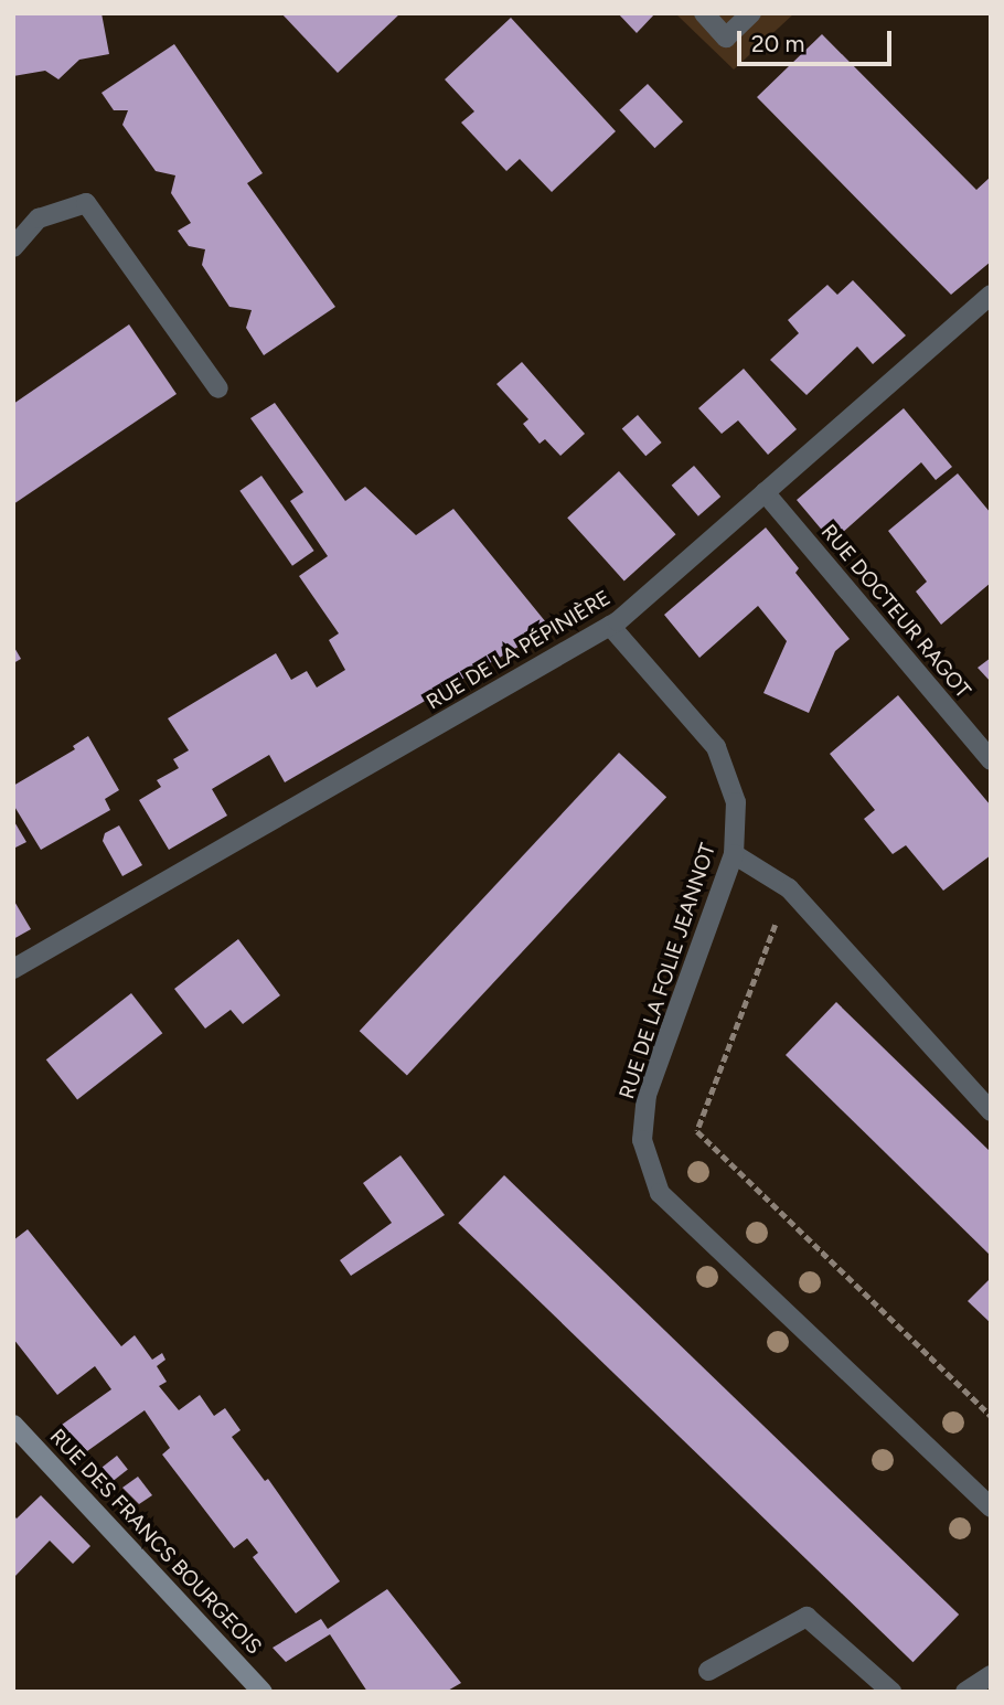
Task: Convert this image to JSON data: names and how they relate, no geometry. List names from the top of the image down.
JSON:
{
  "streets": {
    "street": [
      "RUE DOCTEUR RAGOT",
      "RUE DE LA PÉPINIÈRE",
      "RUE DE LA FOLIE JEANNOT",
      "RUE DES FRANCS BOURGEOIS"
    ]
  },
  "crossings": [
    ["RUE DOCTEUR RAGOT", "RUE DE LA PÉPINIÈRE"],
    ["RUE DE LA PÉPINIÈRE", "RUE DE LA FOLIE JEANNOT"]
  ],
  "scale_bar": "20 m"
}
